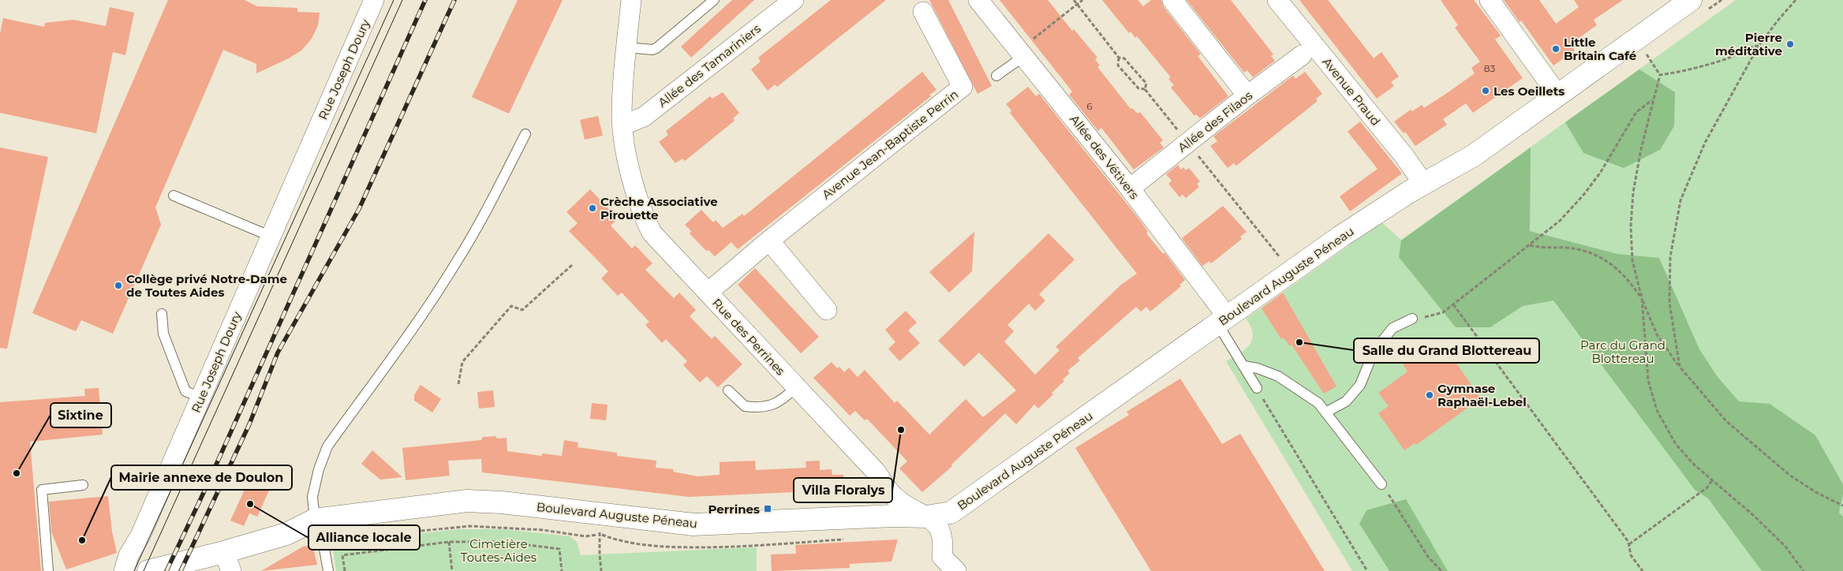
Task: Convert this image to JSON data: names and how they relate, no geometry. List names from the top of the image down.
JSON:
{
  "streets": {
    "street": [
      "Allée des Tamariniers",
      "Rue Joseph Doury",
      "Avenue Praud",
      "Allée des Filaos",
      "Avenue Jean-Baptiste Perrin",
      "Allée des Vétivers",
      "Boulevard Auguste Péneau",
      "Rue des Perrines"
    ]
  },
  "crossings": [
    ["Allée des Tamariniers", "Rue des Perrines"],
    ["Avenue Praud", "Boulevard Auguste Péneau"],
    ["Allée des Filaos", "Allée des Vétivers"],
    ["Avenue Jean-Baptiste Perrin", "Rue des Perrines"],
    ["Allée des Vétivers", "Boulevard Auguste Péneau"],
    ["Boulevard Auguste Péneau", "Rue des Perrines"]
  ],
  "parks": ["Parc du Grand Blottereau", "Cimetière Toutes-Aides"],
  "places": {
    "other": [
      "Pierre méditative",
      "Little Britain Café",
      "Les Oeillets",
      "Crèche Associative Pirouette",
      "Collège privé Notre-Dame de Toutes Aides",
      "Salle du Grand Blottereau",
      "Gymnase Raphaël-Lebel",
      "Villa Floralys",
      "Sixtine",
      "Alliance locale",
      "Mairie annexe de Doulon"
    ],
    "transit": ["Perrines"]
  },
  "house_numbers": ["83", "6"]
}
